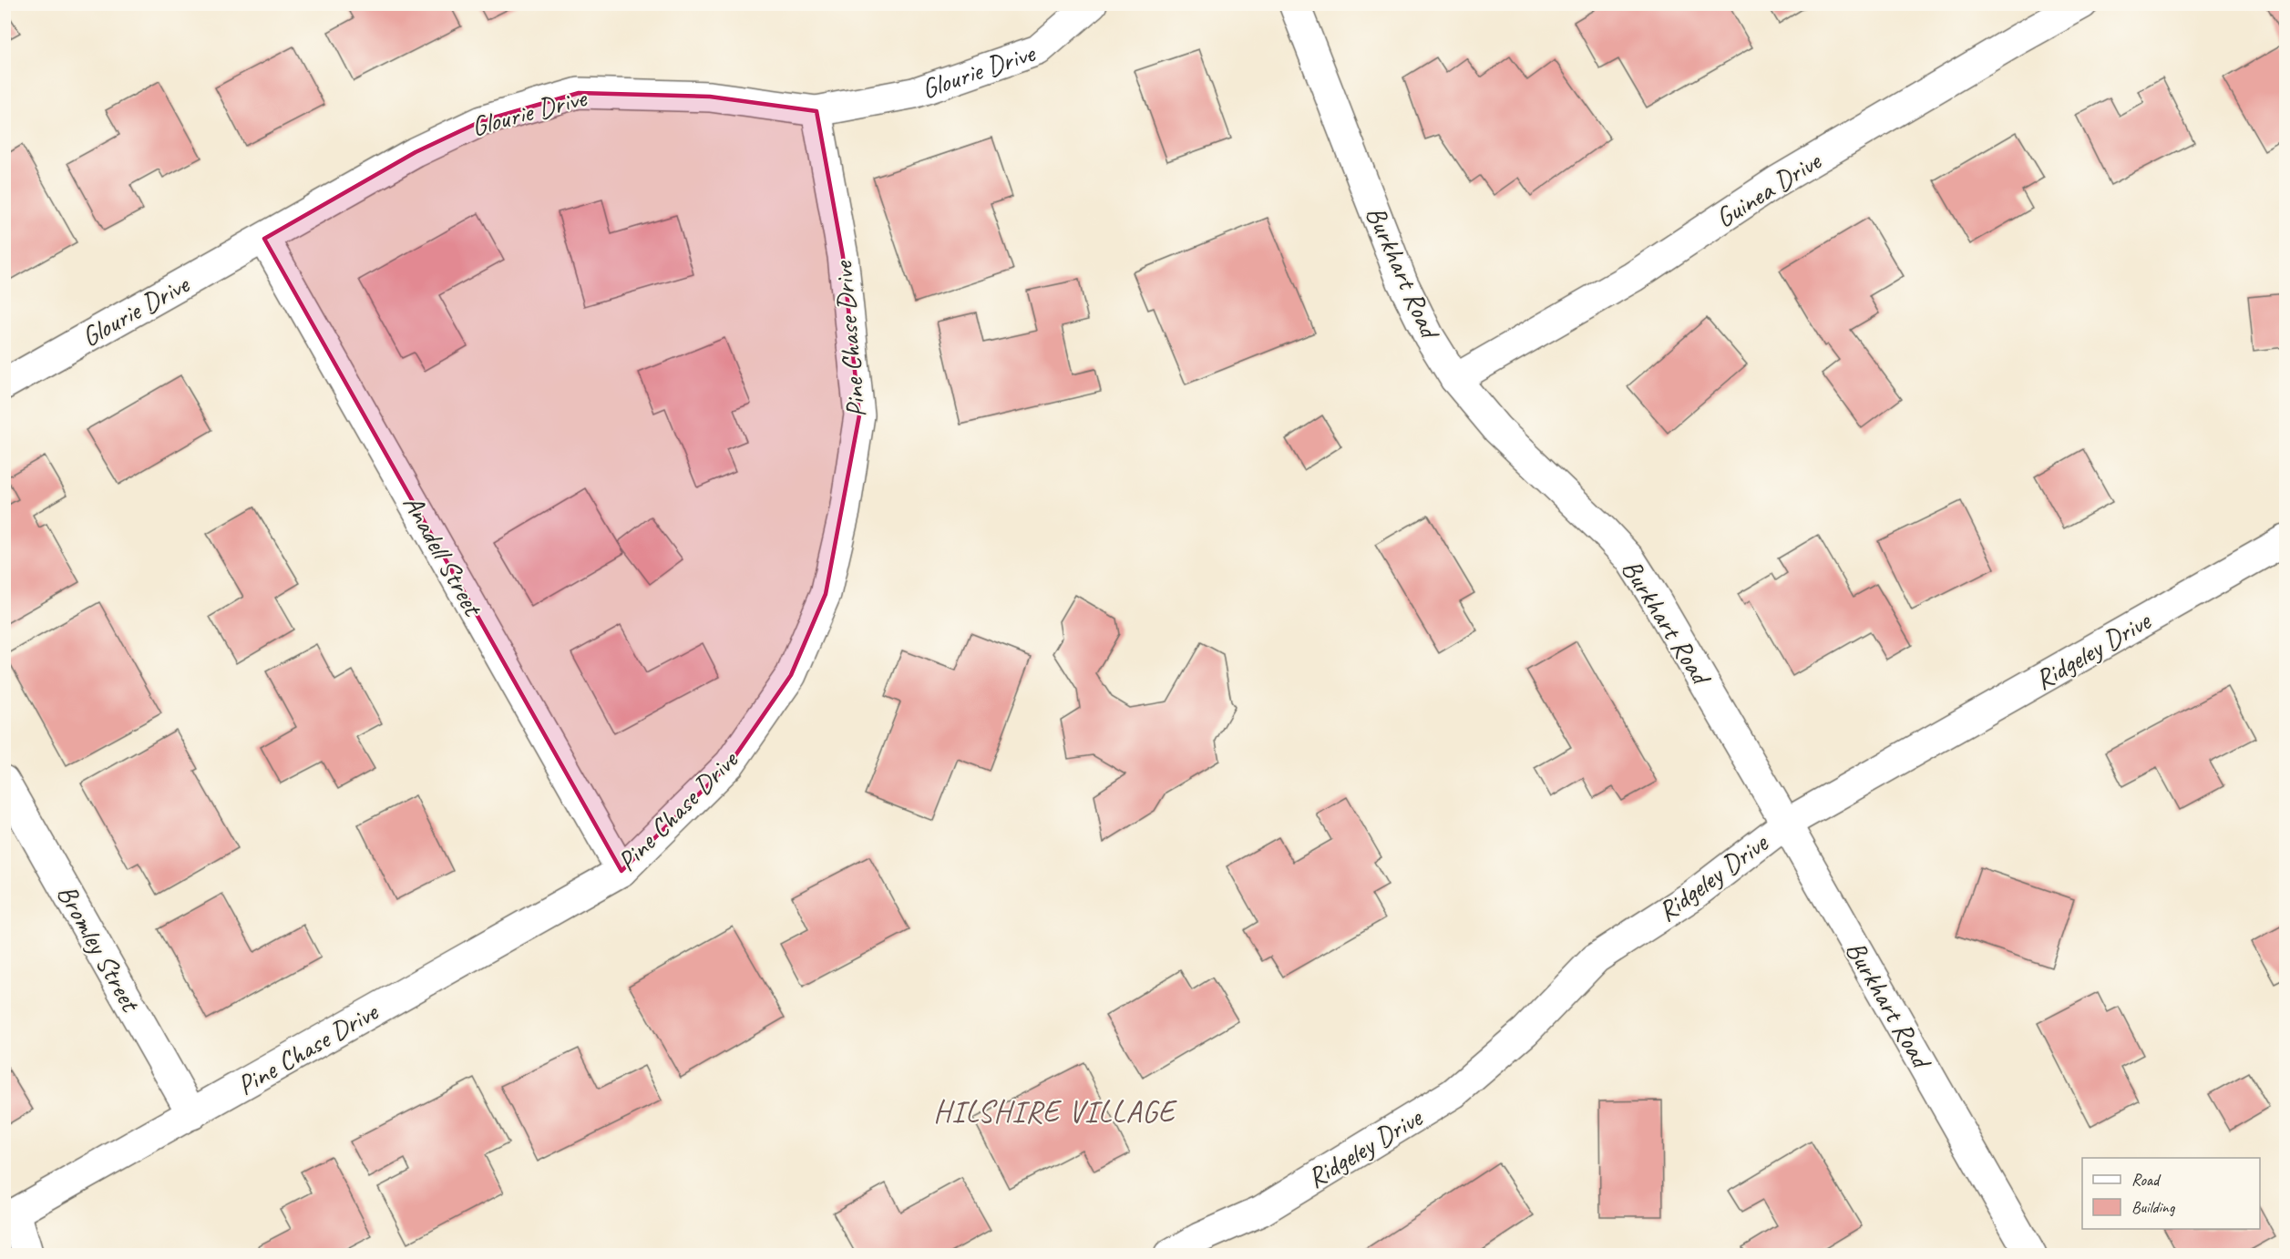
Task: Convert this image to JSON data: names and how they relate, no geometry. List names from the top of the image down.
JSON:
{
  "streets": {
    "street": [
      "Glourie Drive",
      "Guinea Drive",
      "Burkhart Road",
      "Pine Chase Drive",
      "Anadell Street",
      "Ridgeley Drive",
      "Bromley Street"
    ]
  },
  "crossings": [
    ["Glourie Drive", "Pine Chase Drive"],
    ["Glourie Drive", "Anadell Street"],
    ["Guinea Drive", "Burkhart Road"],
    ["Burkhart Road", "Ridgeley Drive"],
    ["Pine Chase Drive", "Anadell Street"],
    ["Pine Chase Drive", "Bromley Street"]
  ],
  "districts": ["HILSHIRE VILLAGE"],
  "legend": ["Road", "Building"]
}
